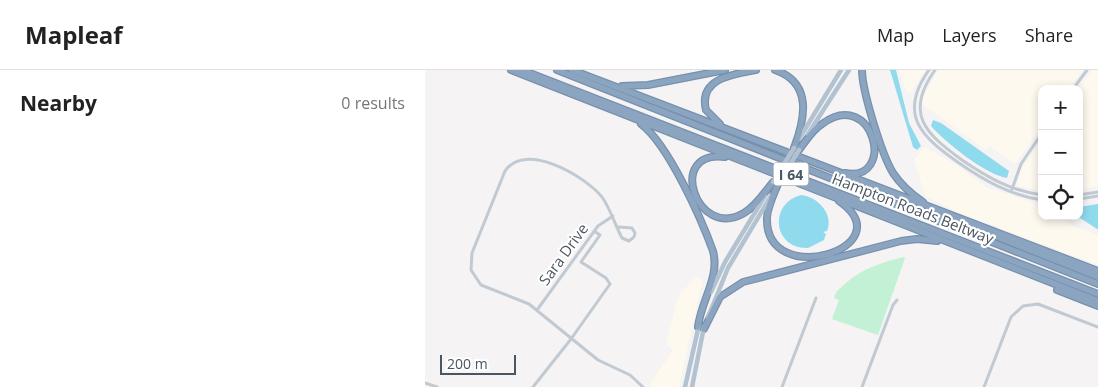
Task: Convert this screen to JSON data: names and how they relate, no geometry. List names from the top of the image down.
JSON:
{
  "streets": {
    "highway": ["I 64", "Hampton Roads Beltway"],
    "street": ["Sara Drive"]
  },
  "scale_bar": "200 m",
  "page": {
    "header": "Mapleaf",
    "nav": ["Map", "Layers", "Share"],
    "heading": ["Nearby", "0 results"],
    "map_buttons": ["+", "−"],
    "scale": "200 m"
  }
}
